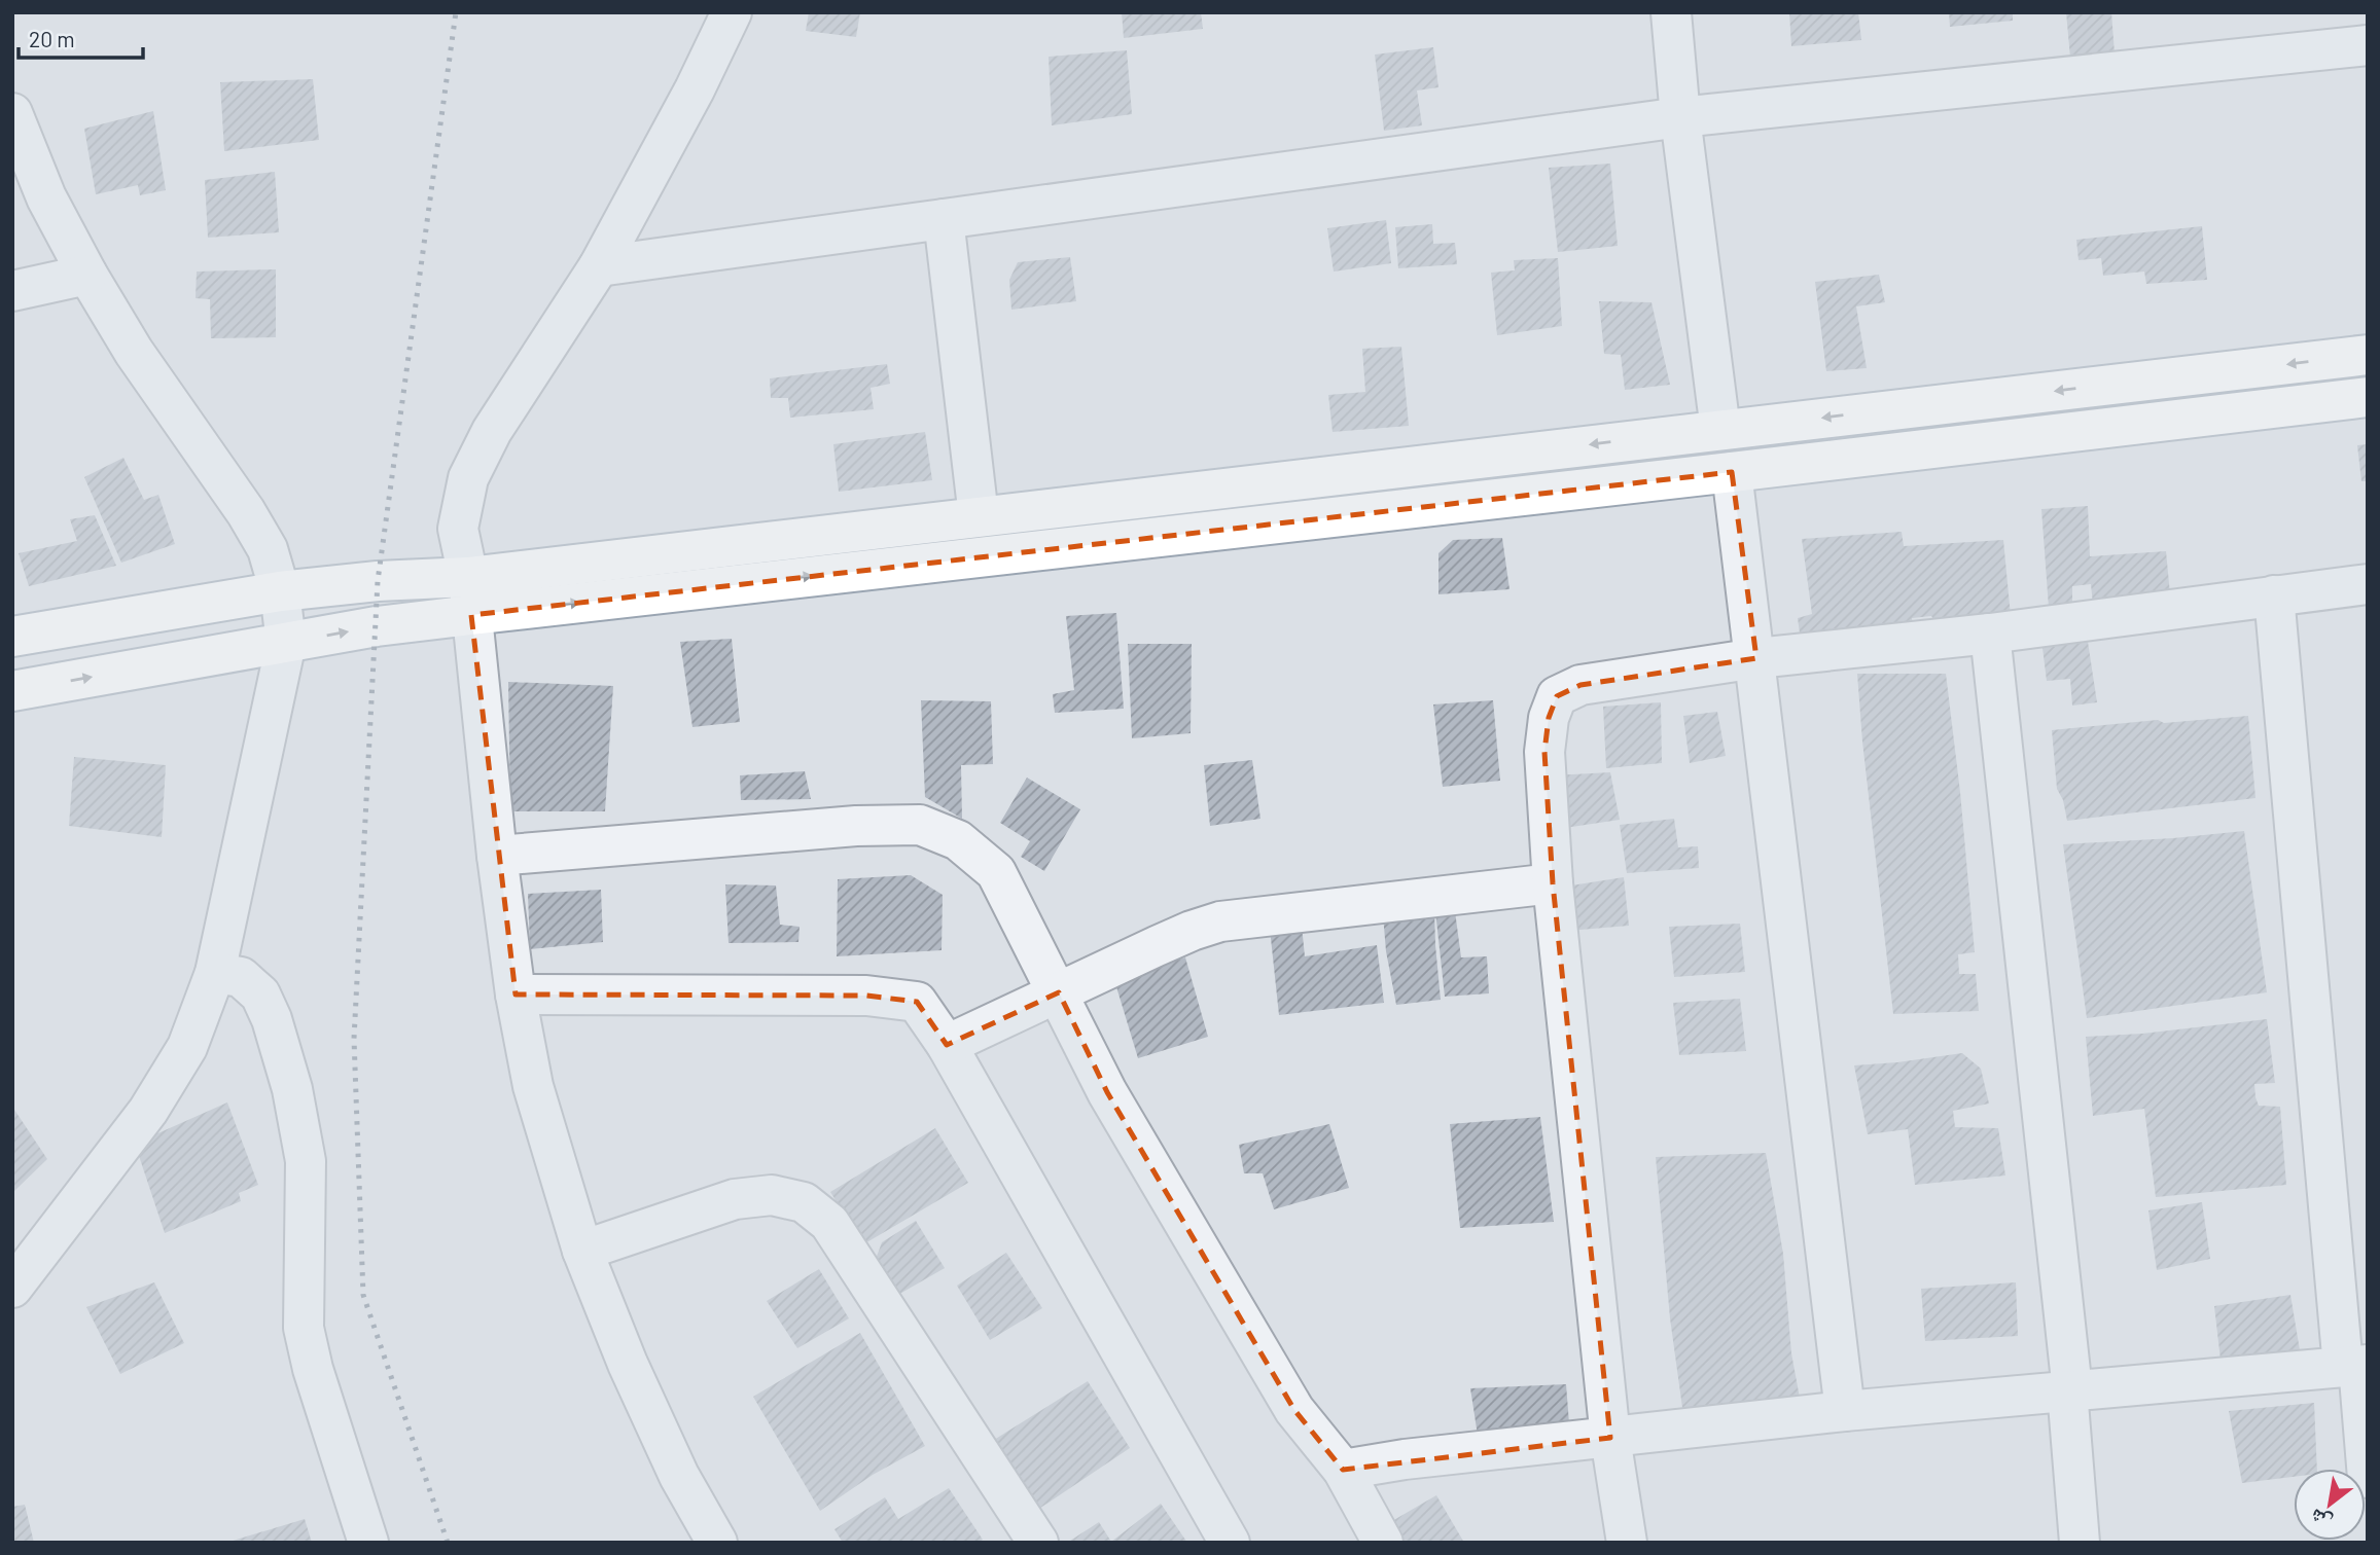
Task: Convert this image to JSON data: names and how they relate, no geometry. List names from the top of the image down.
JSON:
{
  "scale_bar": "20 m",
  "north": "bottom left"
}
